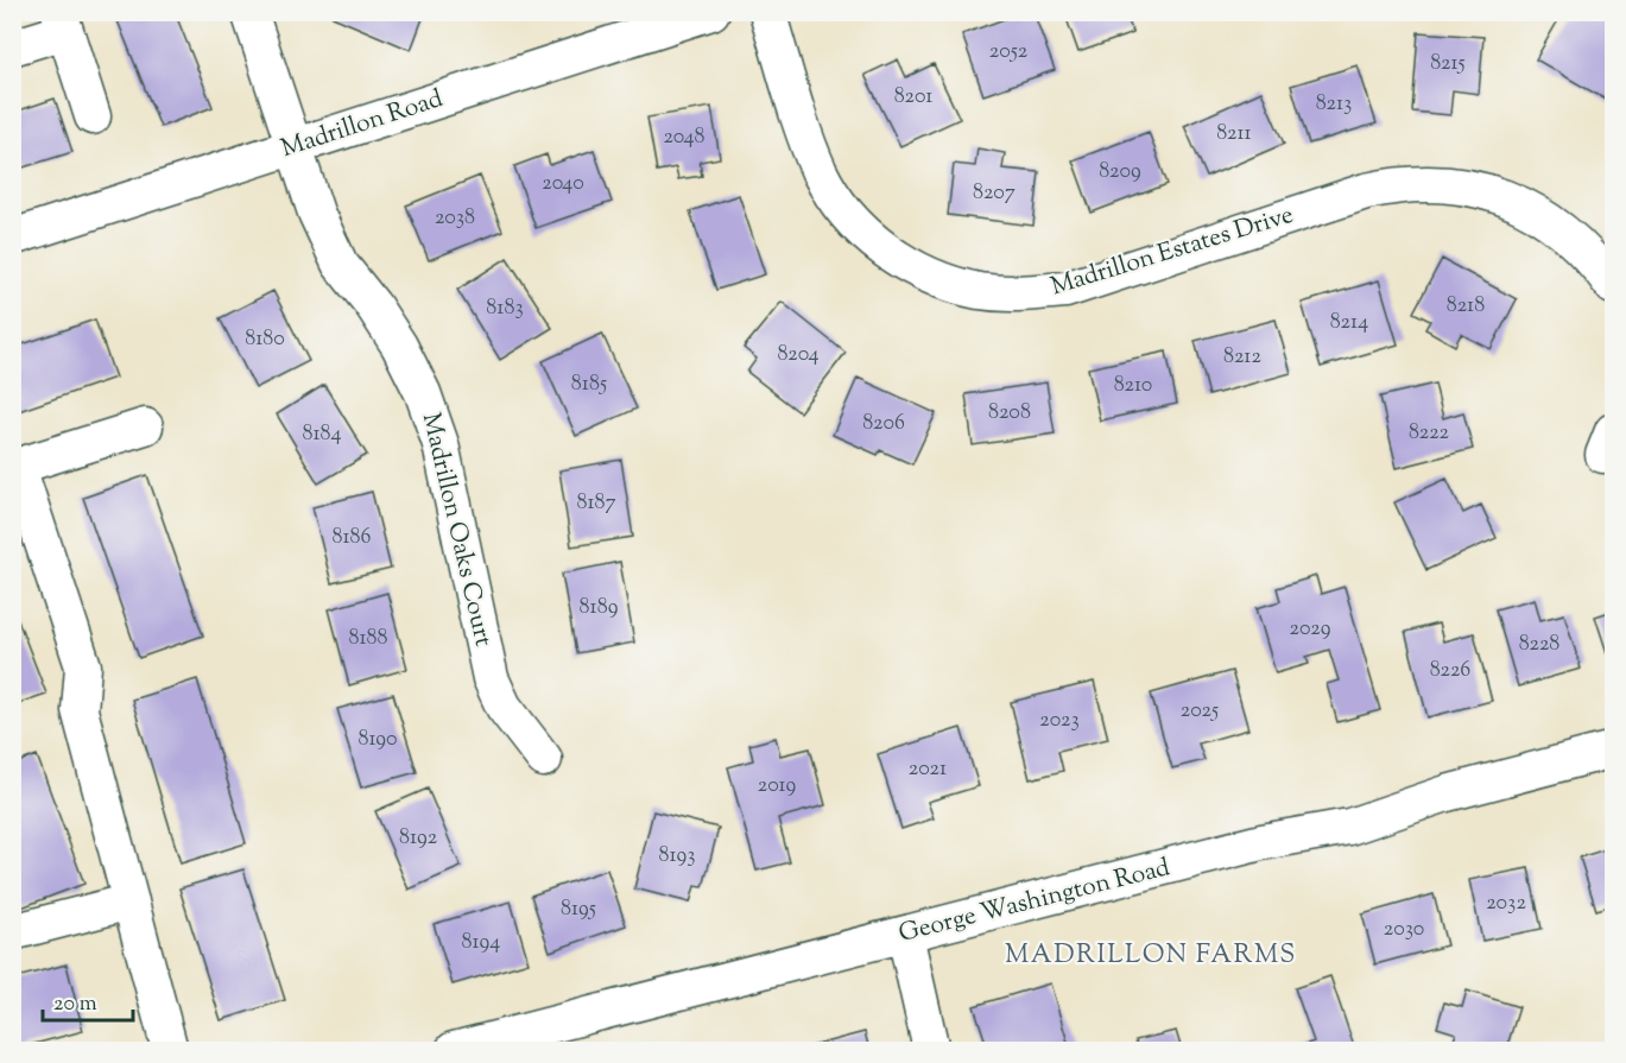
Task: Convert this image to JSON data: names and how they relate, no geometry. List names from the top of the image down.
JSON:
{
  "streets": {
    "street": [
      "Madrillon Road",
      "Madrillon Estates Drive",
      "Madrillon Oaks Court",
      "George Washington Road"
    ]
  },
  "crossings": [
    ["Madrillon Road", "Madrillon Oaks Court"]
  ],
  "districts": ["MADRILLON FARMS"],
  "house_numbers": [
    "2052",
    "8215",
    "8201",
    "8213",
    "8211",
    "2048",
    "8209",
    "2040",
    "8207",
    "2038",
    "8218",
    "8183",
    "8214",
    "8180",
    "8204",
    "8212",
    "8185",
    "8210",
    "8208",
    "8206",
    "8222",
    "8184",
    "8187",
    "8186",
    "8189",
    "2029",
    "8188",
    "8228",
    "8226",
    "2025",
    "2023",
    "8190",
    "2021",
    "2019",
    "8192",
    "8193",
    "2032",
    "8195",
    "2030",
    "8194"
  ],
  "scale_bar": "20 m"
}
